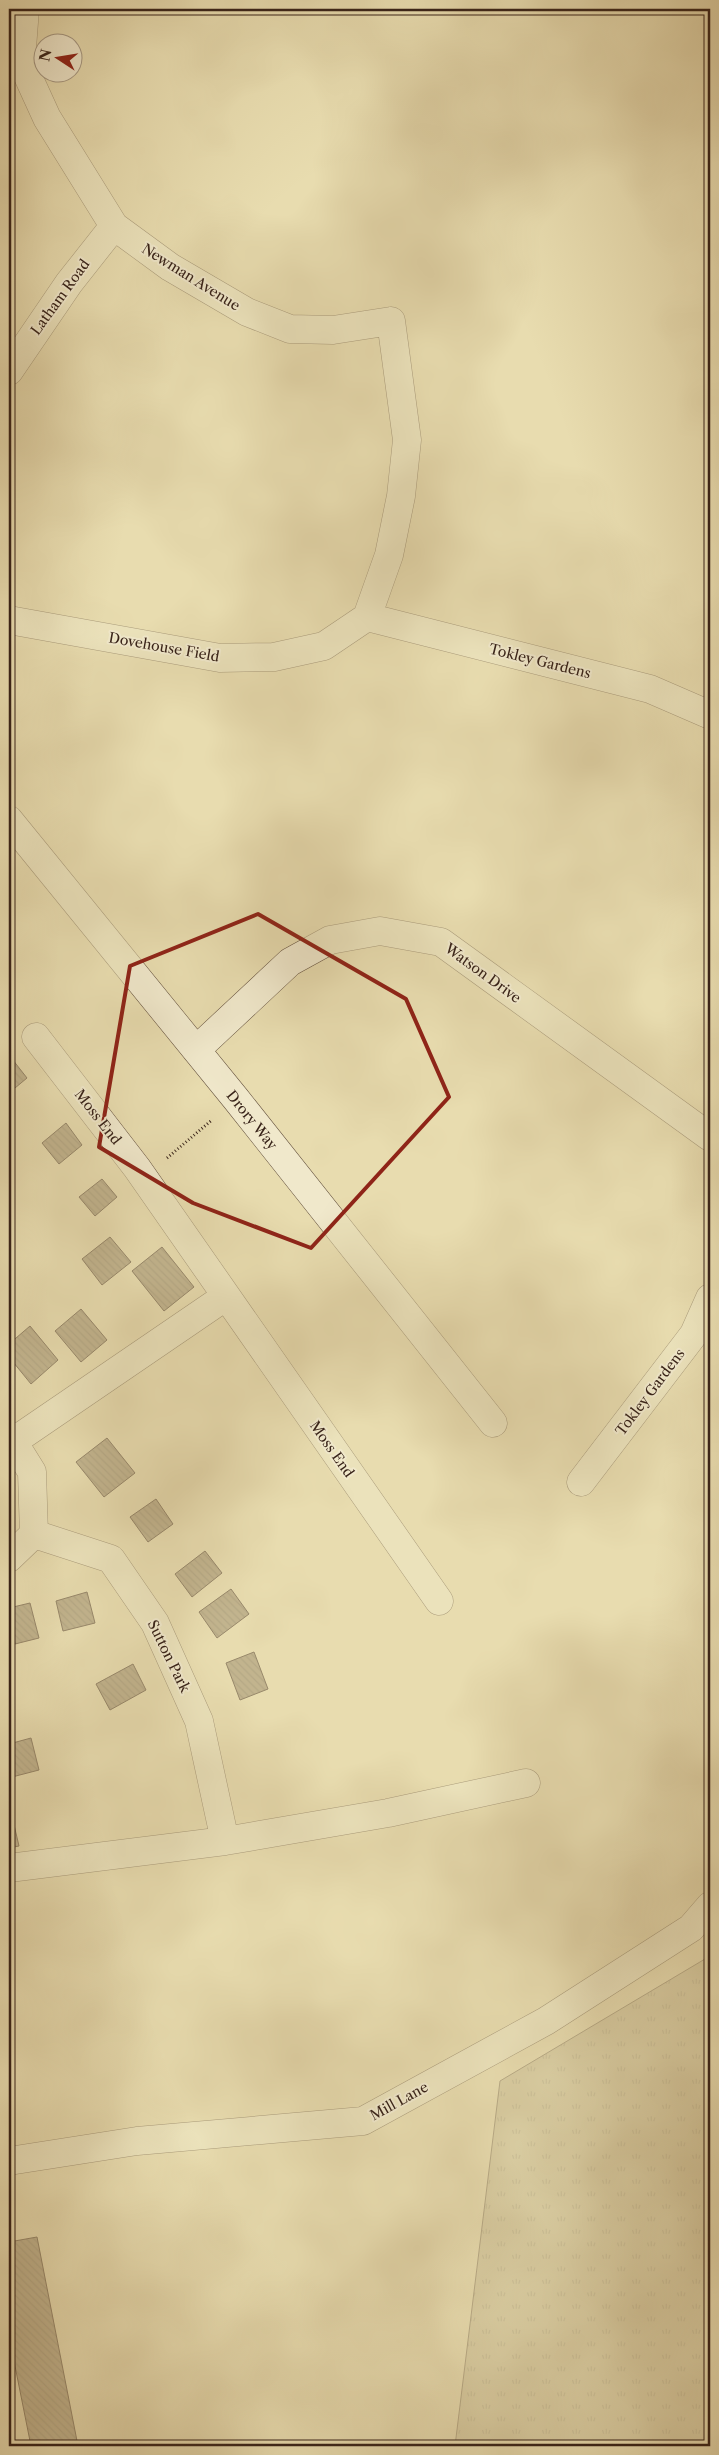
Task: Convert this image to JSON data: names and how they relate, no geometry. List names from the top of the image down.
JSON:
{
  "streets": {
    "street": [
      "Newman Avenue",
      "Latham Road",
      "Dovehouse Field",
      "Tokley Gardens",
      "Watson Drive",
      "Moss End",
      "Drory Way",
      "Sutton Park",
      "Mill Lane"
    ]
  },
  "crossings": [
    ["Newman Avenue", "Latham Road"],
    ["Newman Avenue", "Dovehouse Field"],
    ["Newman Avenue", "Tokley Gardens"],
    ["Dovehouse Field", "Tokley Gardens"],
    ["Watson Drive", "Drory Way"]
  ],
  "north": "left"
}
